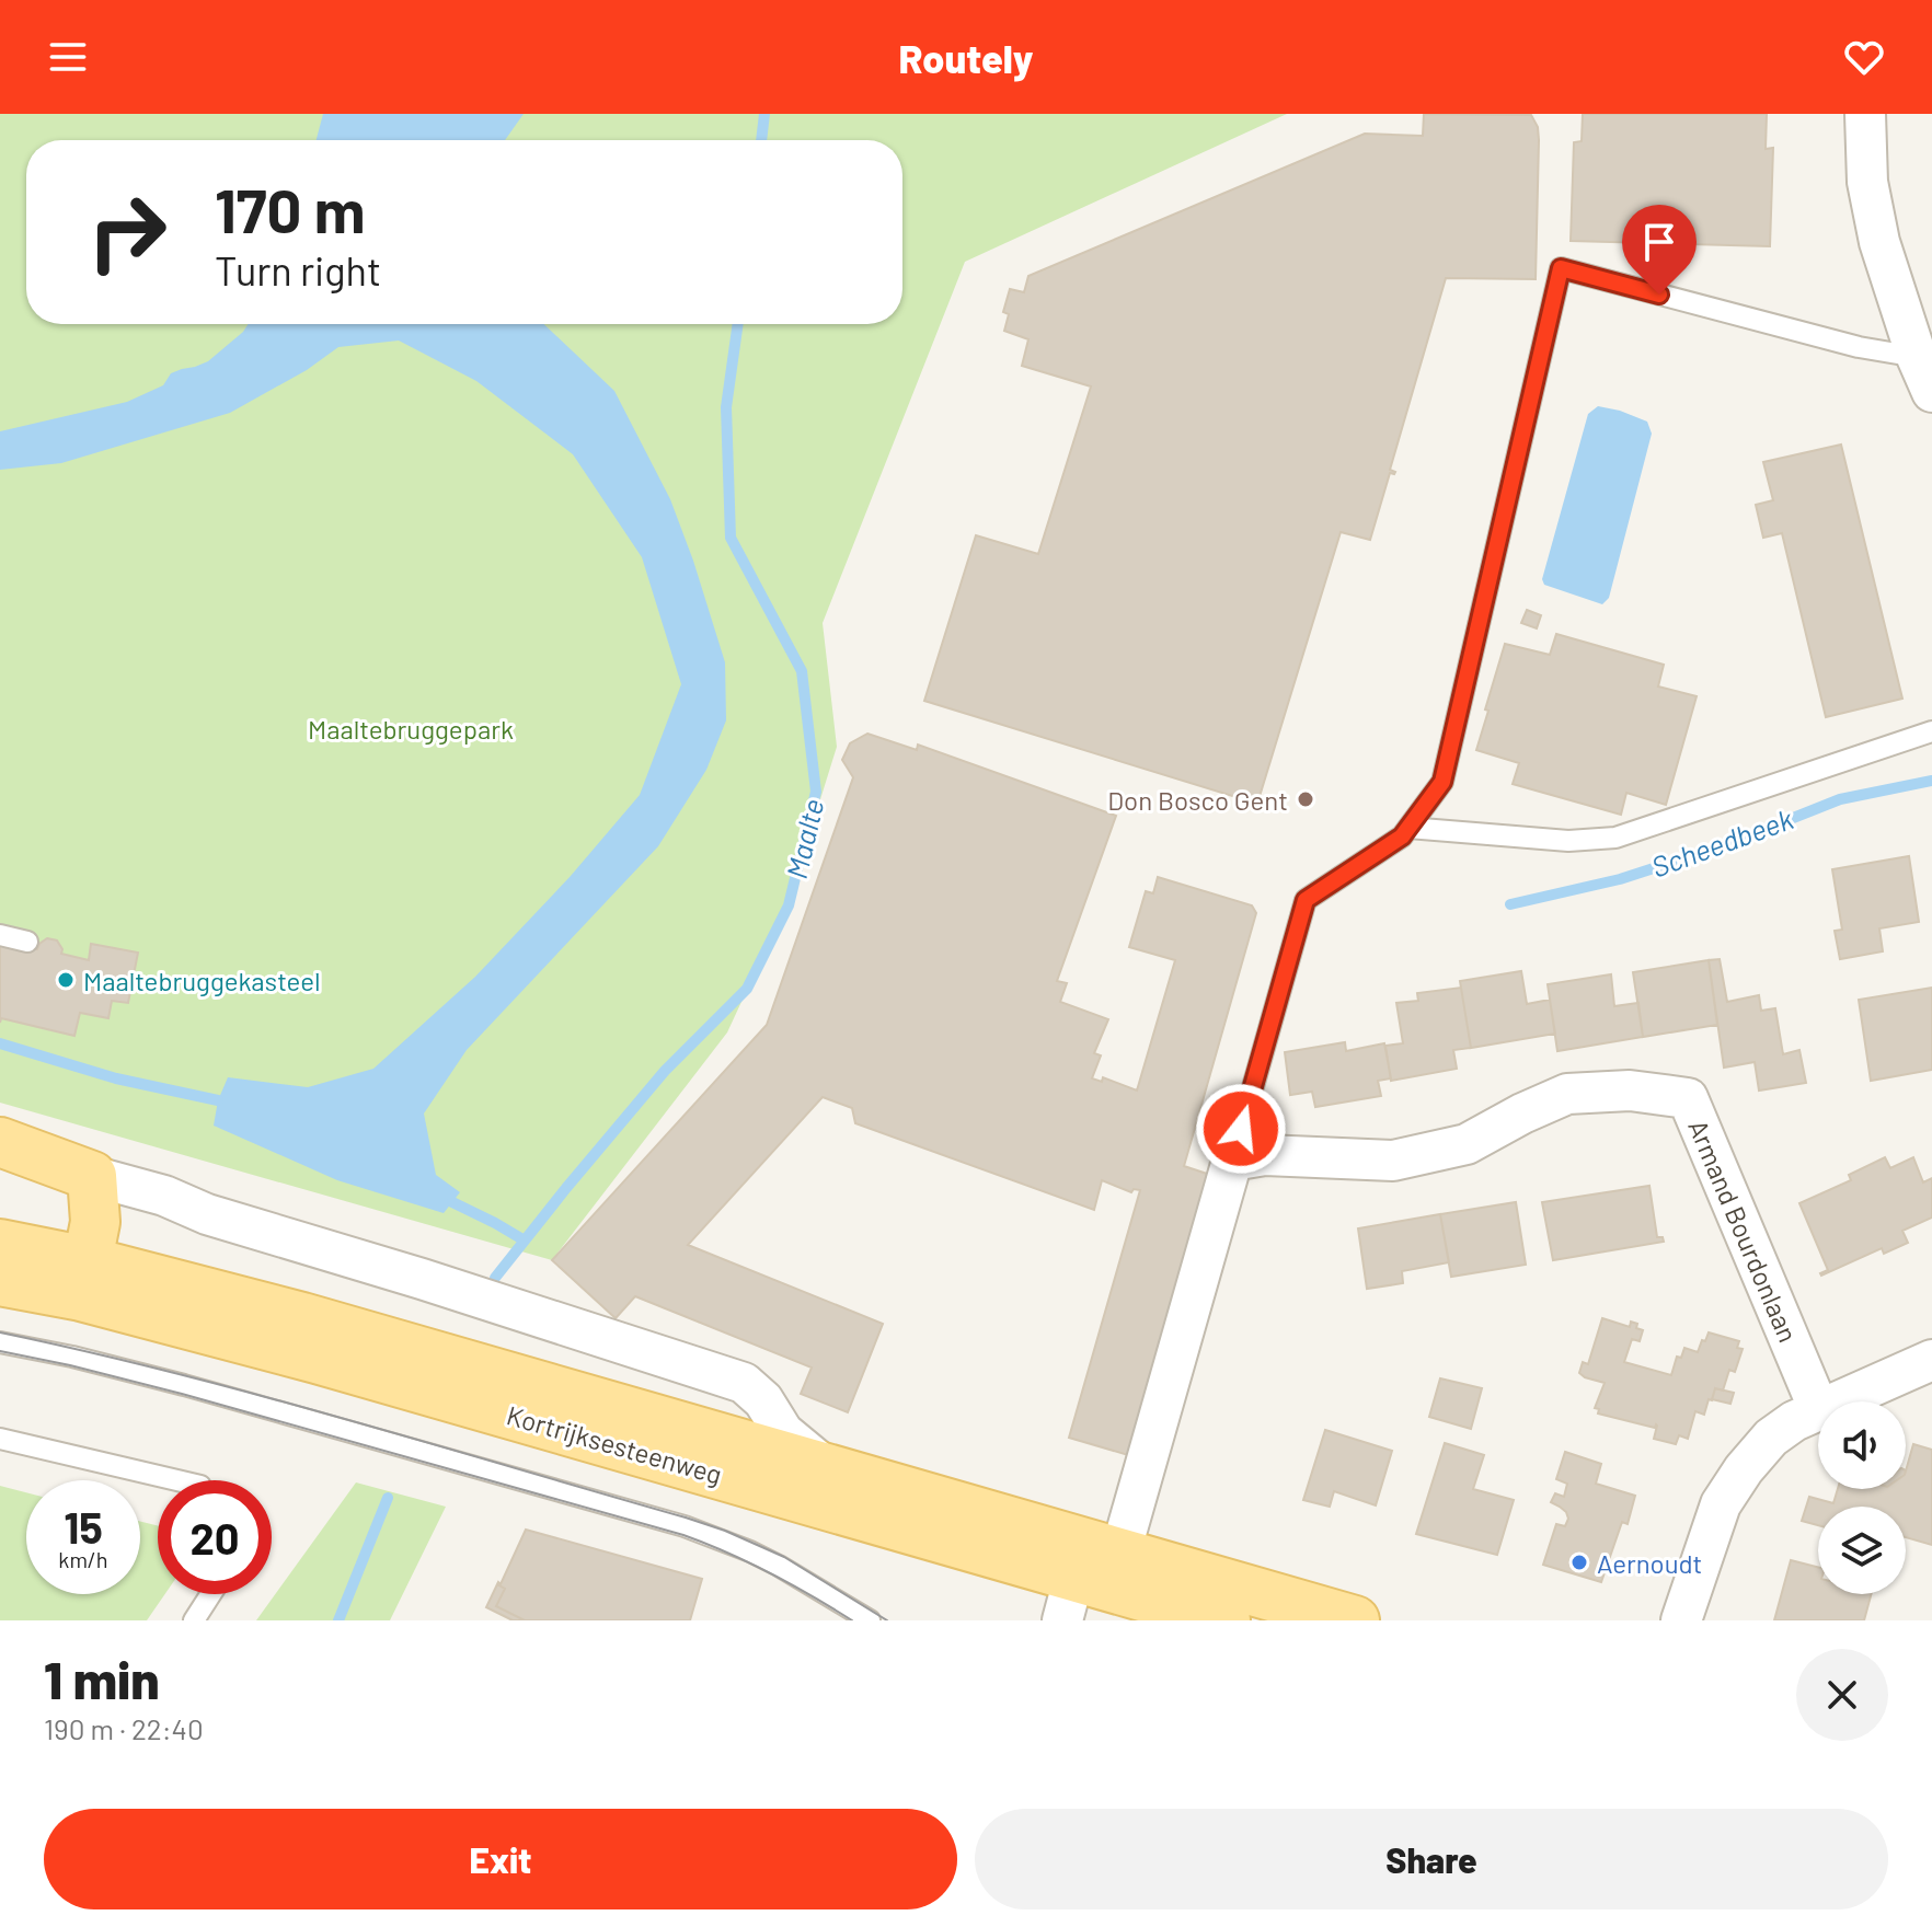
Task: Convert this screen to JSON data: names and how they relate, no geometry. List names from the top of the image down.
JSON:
{
  "streets": {
    "main road": ["Kortrijksesteenweg"],
    "street": ["Armand Bourdonlaan"]
  },
  "water": ["Maalte", "Scheedbeek"],
  "parks": ["Maaltebruggepark"],
  "places": ["Don Bosco Gent", "Maaltebruggekasteel", "Aernoudt"],
  "page": {
    "header": "Routely",
    "turn": ["170 m", "Turn right"],
    "speed": "15 km/h",
    "limit": "20",
    "heading": ["1 min", "190 m · 22:40"],
    "buttons": ["Exit", "Share"]
  }
}
